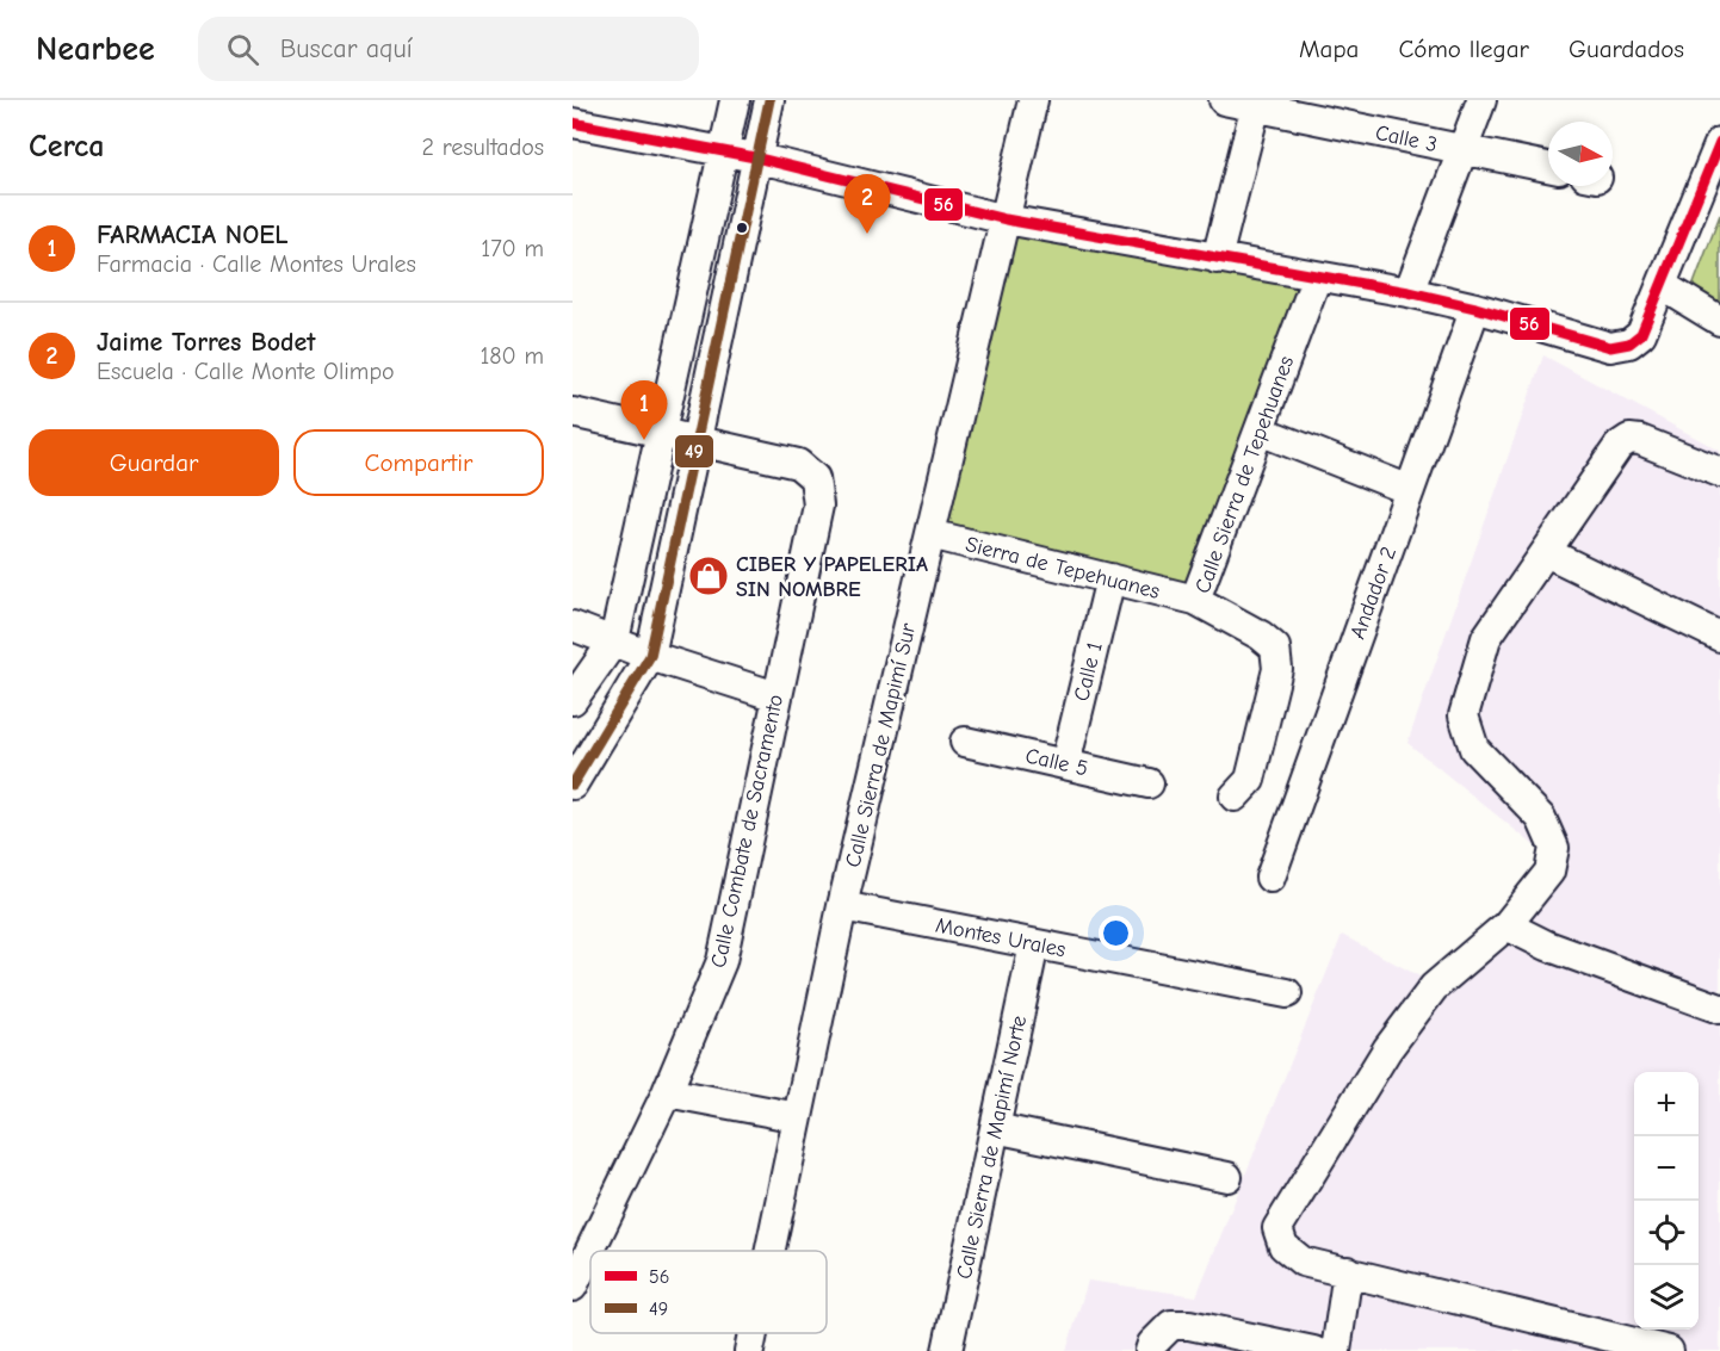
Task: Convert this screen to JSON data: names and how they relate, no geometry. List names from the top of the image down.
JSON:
{
  "streets": {
    "street": [
      "Calle 3",
      "Calle Sierra de Tepehuanes",
      "Sierra de Tepehuanes",
      "Andador 2",
      "Calle 1",
      "Calle Sierra de Mapimí Sur",
      "Calle 5",
      "Calle Combate de Sacramento",
      "Montes Urales",
      "Calle Sierra de Mapimí Norte"
    ]
  },
  "crossings": [
    ["Calle Sierra de Tepehuanes", "Sierra de Tepehuanes"],
    ["Sierra de Tepehuanes", "Calle 1"],
    ["Sierra de Tepehuanes", "Calle Sierra de Mapimí Sur"],
    ["Calle 1", "Calle 5"],
    ["Calle Sierra de Mapimí Sur", "Montes Urales"],
    ["Montes Urales", "Calle Sierra de Mapimí Norte"]
  ],
  "places": {
    "shop": ["CIBER Y PAPELERIA SIN NOMBRE"]
  },
  "lines": ["transit line 49", "transit line 56"],
  "legend": ["56", "49"],
  "north": "right",
  "page": {
    "header": "Nearbee",
    "search": "Buscar aquí",
    "nav": ["Mapa", "Cómo llegar", "Guardados"],
    "heading": ["Cerca", "2 resultados"],
    "pins": ["2", "1"],
    "list": [
      {
        "mark": "1",
        "name": "FARMACIA NOEL",
        "note": "Farmacia · Calle Montes Urales",
        "value": "170 m"
      },
      {
        "mark": "2",
        "name": "Jaime Torres Bodet",
        "note": "Escuela · Calle Monte Olimpo",
        "value": "180 m"
      }
    ],
    "buttons": ["Guardar", "Compartir"],
    "map_buttons": ["+", "−"]
  }
}
